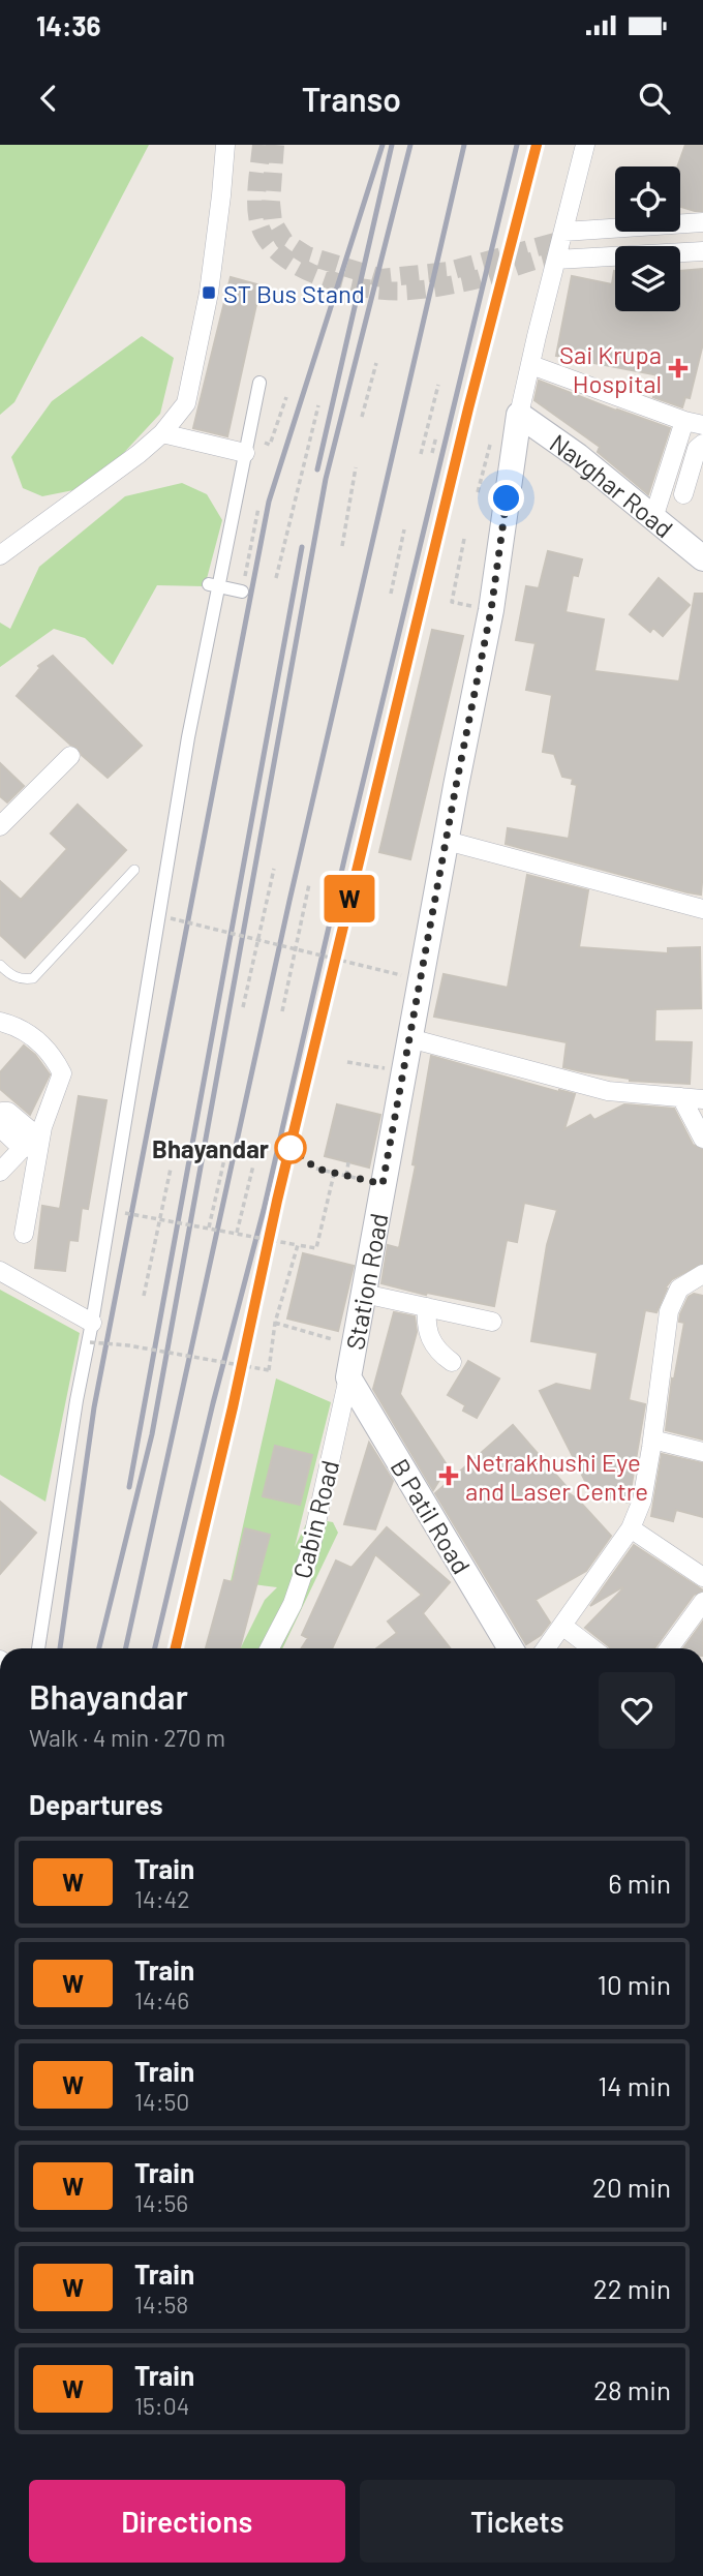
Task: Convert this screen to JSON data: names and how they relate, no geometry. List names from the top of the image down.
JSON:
{
  "streets": {
    "main road": ["Navghar Road", "Station Road", "B Patil Road"],
    "street": ["Cabin Road"]
  },
  "crossings": [
    ["Navghar Road", "Station Road"],
    ["Station Road", "B Patil Road"],
    ["Station Road", "Cabin Road"],
    ["B Patil Road", "Cabin Road"]
  ],
  "places": {
    "transit": ["ST Bus Stand"],
    "health": ["Sai Krupa Hospital", "Netrakhushi Eye and Laser Centre"],
    "other": ["Bhayandar"]
  },
  "page": {
    "status": "14:36",
    "header": "Transo",
    "on_map": "W",
    "heading": [
      ["Bhayandar", "Walk · 4 min · 270 m"],
      "Departures"
    ],
    "list": [
      {
        "mark": "W",
        "name": "Train",
        "note": "14:42",
        "value": "6 min"
      },
      {
        "mark": "W",
        "name": "Train",
        "note": "14:46",
        "value": "10 min"
      },
      {
        "mark": "W",
        "name": "Train",
        "note": "14:50",
        "value": "14 min"
      },
      {
        "mark": "W",
        "name": "Train",
        "note": "14:56",
        "value": "20 min"
      },
      {
        "mark": "W",
        "name": "Train",
        "note": "14:58",
        "value": "22 min"
      },
      {
        "mark": "W",
        "name": "Train",
        "note": "15:04",
        "value": "28 min"
      }
    ],
    "buttons": ["Directions", "Tickets"]
  }
}
